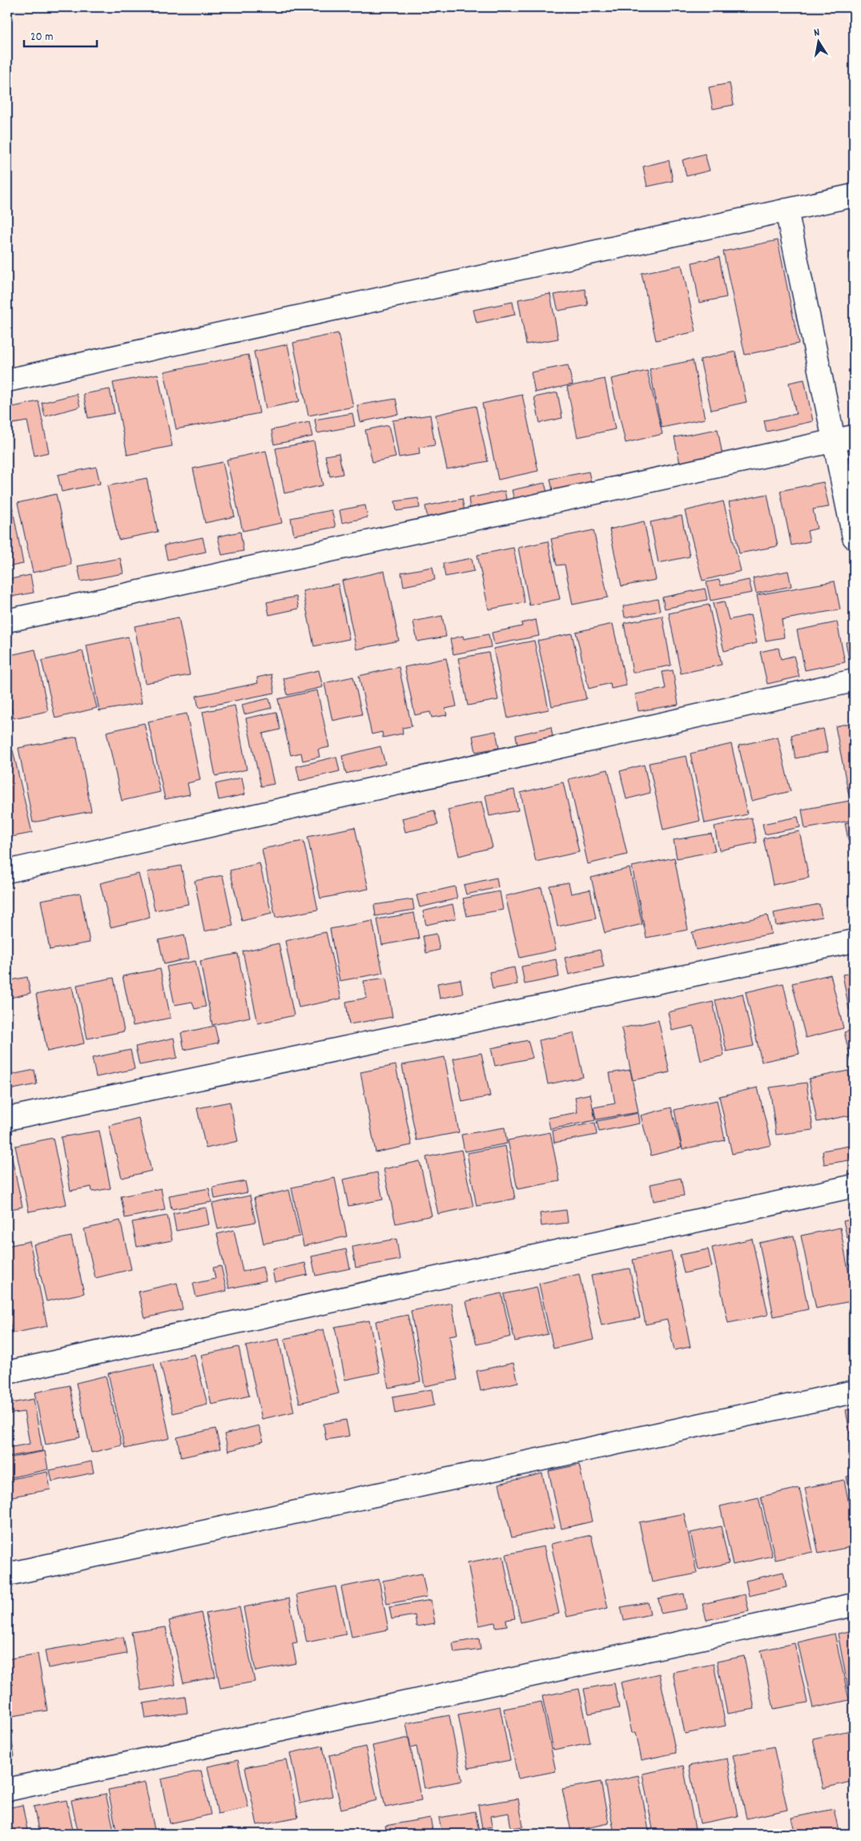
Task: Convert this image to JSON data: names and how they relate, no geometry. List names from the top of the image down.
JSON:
{
  "scale_bar": "20 m",
  "north": "top"
}
